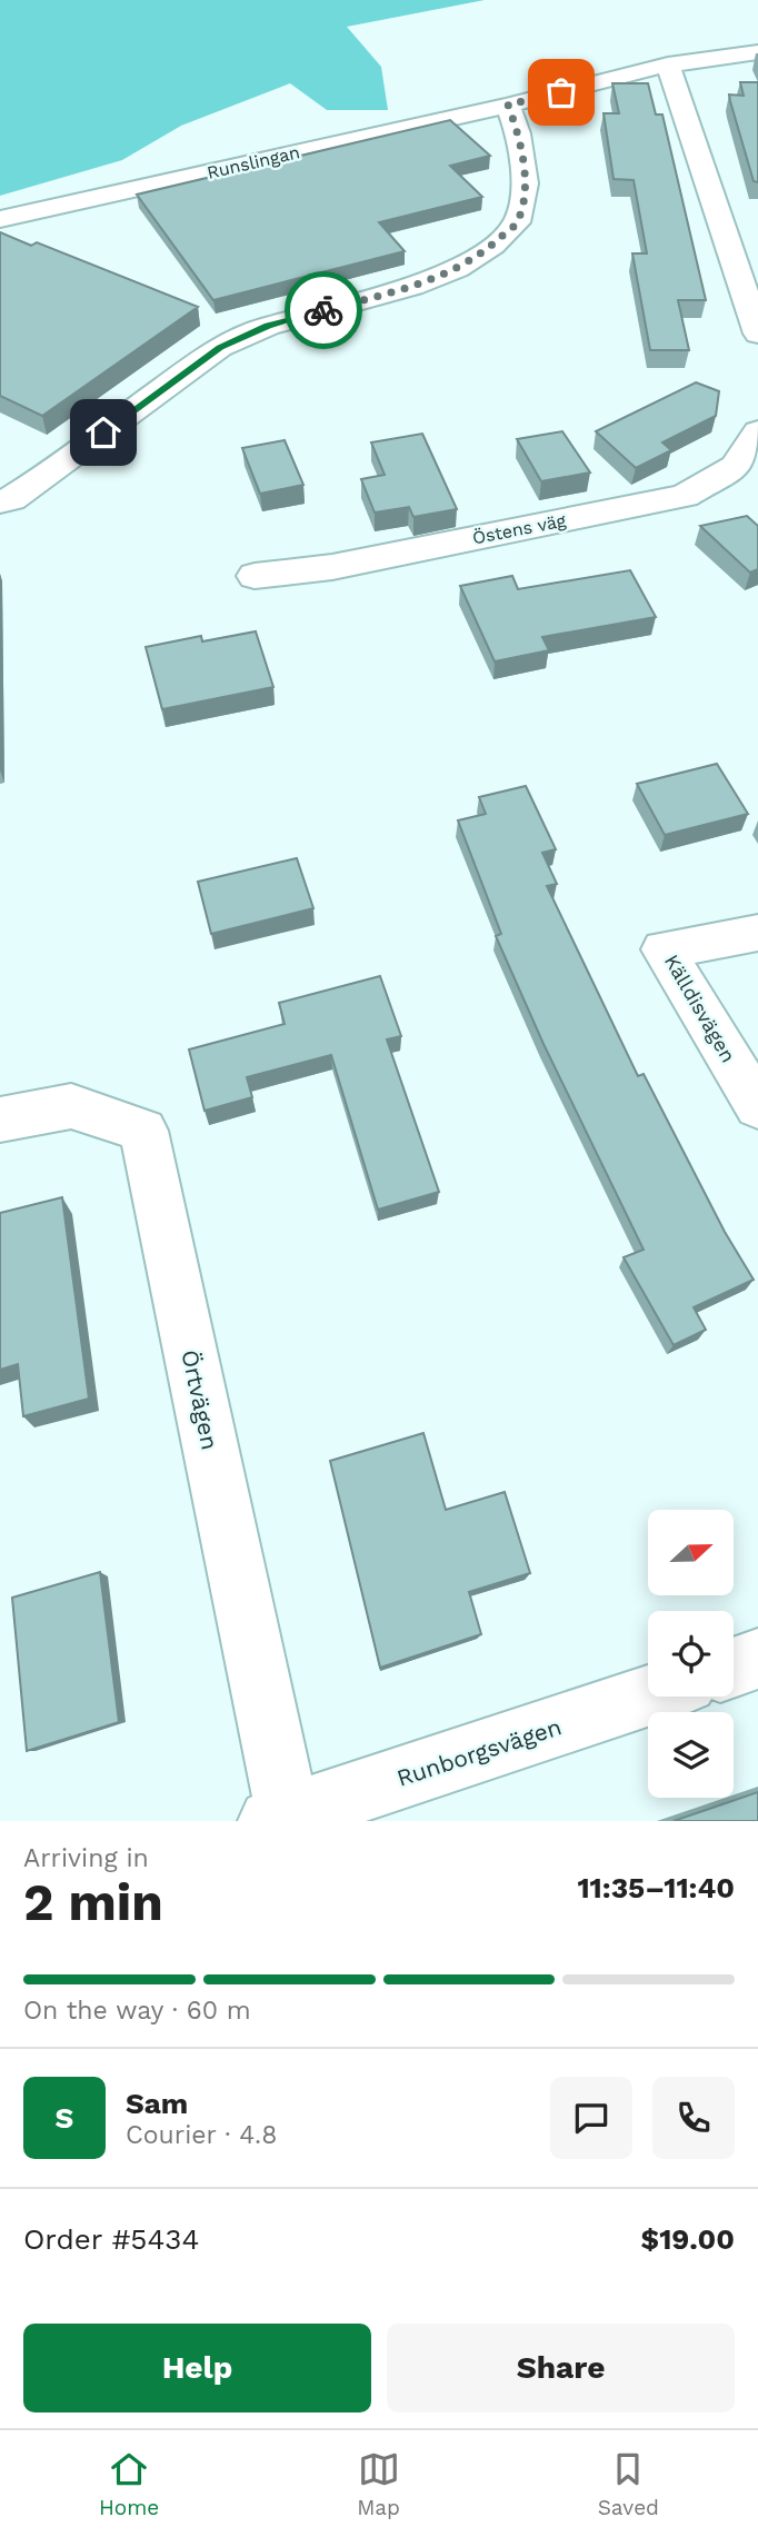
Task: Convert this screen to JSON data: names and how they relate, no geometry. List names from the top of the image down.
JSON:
{
  "streets": {
    "street": [
      "Runslingan",
      "Östens väg",
      "Källdisvägen",
      "Örtvägen",
      "Runborgsvägen"
    ]
  },
  "crossings": [
    ["Örtvägen", "Runborgsvägen"]
  ],
  "north": "right",
  "page": {
    "heading": ["2 min", "Arriving in", "11:35–11:40"],
    "panel": [
      "Sam",
      "Courier · 4.8",
      "Order #5434",
      "$19.00"
    ],
    "bar": "On the way · 60 m",
    "round": "S",
    "buttons": ["Help", "Share"],
    "tabs": ["Home", "Map", "Saved"]
  }
}
